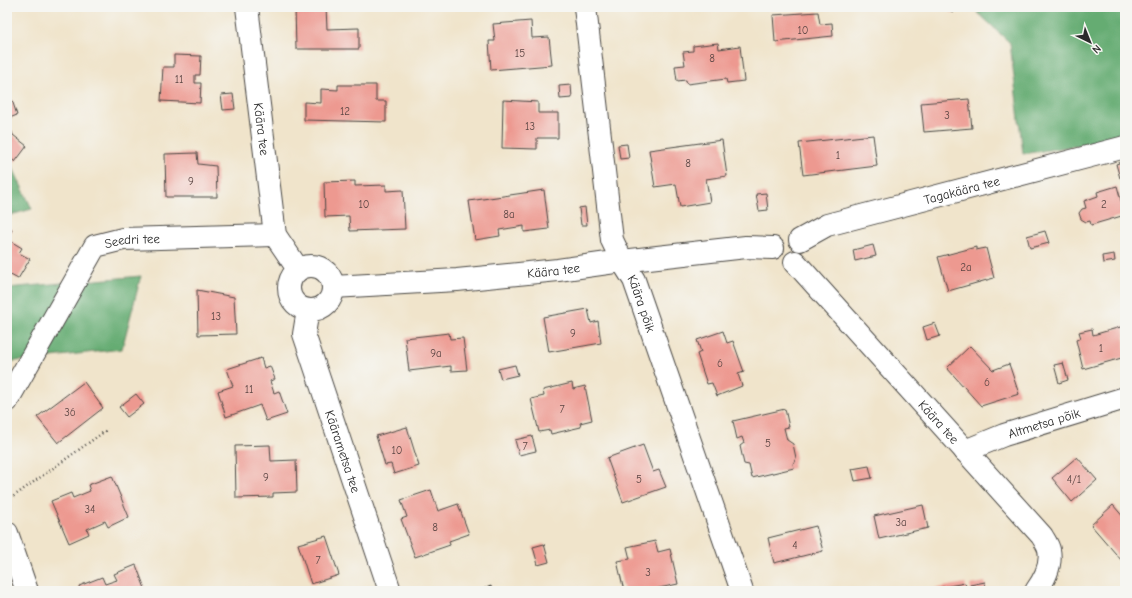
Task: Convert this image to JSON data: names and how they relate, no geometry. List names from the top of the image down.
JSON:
{
  "streets": {
    "street": [
      "Käära tee",
      "Tagakäära tee",
      "Seedri tee",
      "Käära põik",
      "Altmetsa põik",
      "Käärametsa tee"
    ]
  },
  "crossings": [
    ["Käära tee", "Tagakäära tee"],
    ["Käära tee", "Seedri tee"],
    ["Käära tee", "Käära põik"],
    ["Käära tee", "Altmetsa põik"],
    ["Käära tee", "Käärametsa tee"]
  ],
  "house_numbers": [
    "10",
    "15",
    "8",
    "11",
    "12",
    "3",
    "13",
    "1",
    "8",
    "9",
    "10",
    "2",
    "8a",
    "2a",
    "13",
    "9",
    "1",
    "9a",
    "6",
    "6",
    "11",
    "7",
    "36",
    "5",
    "7",
    "10",
    "9",
    "5",
    "4/1",
    "34",
    "3a",
    "8",
    "4",
    "7",
    "3"
  ],
  "north": "bottom right"
}
